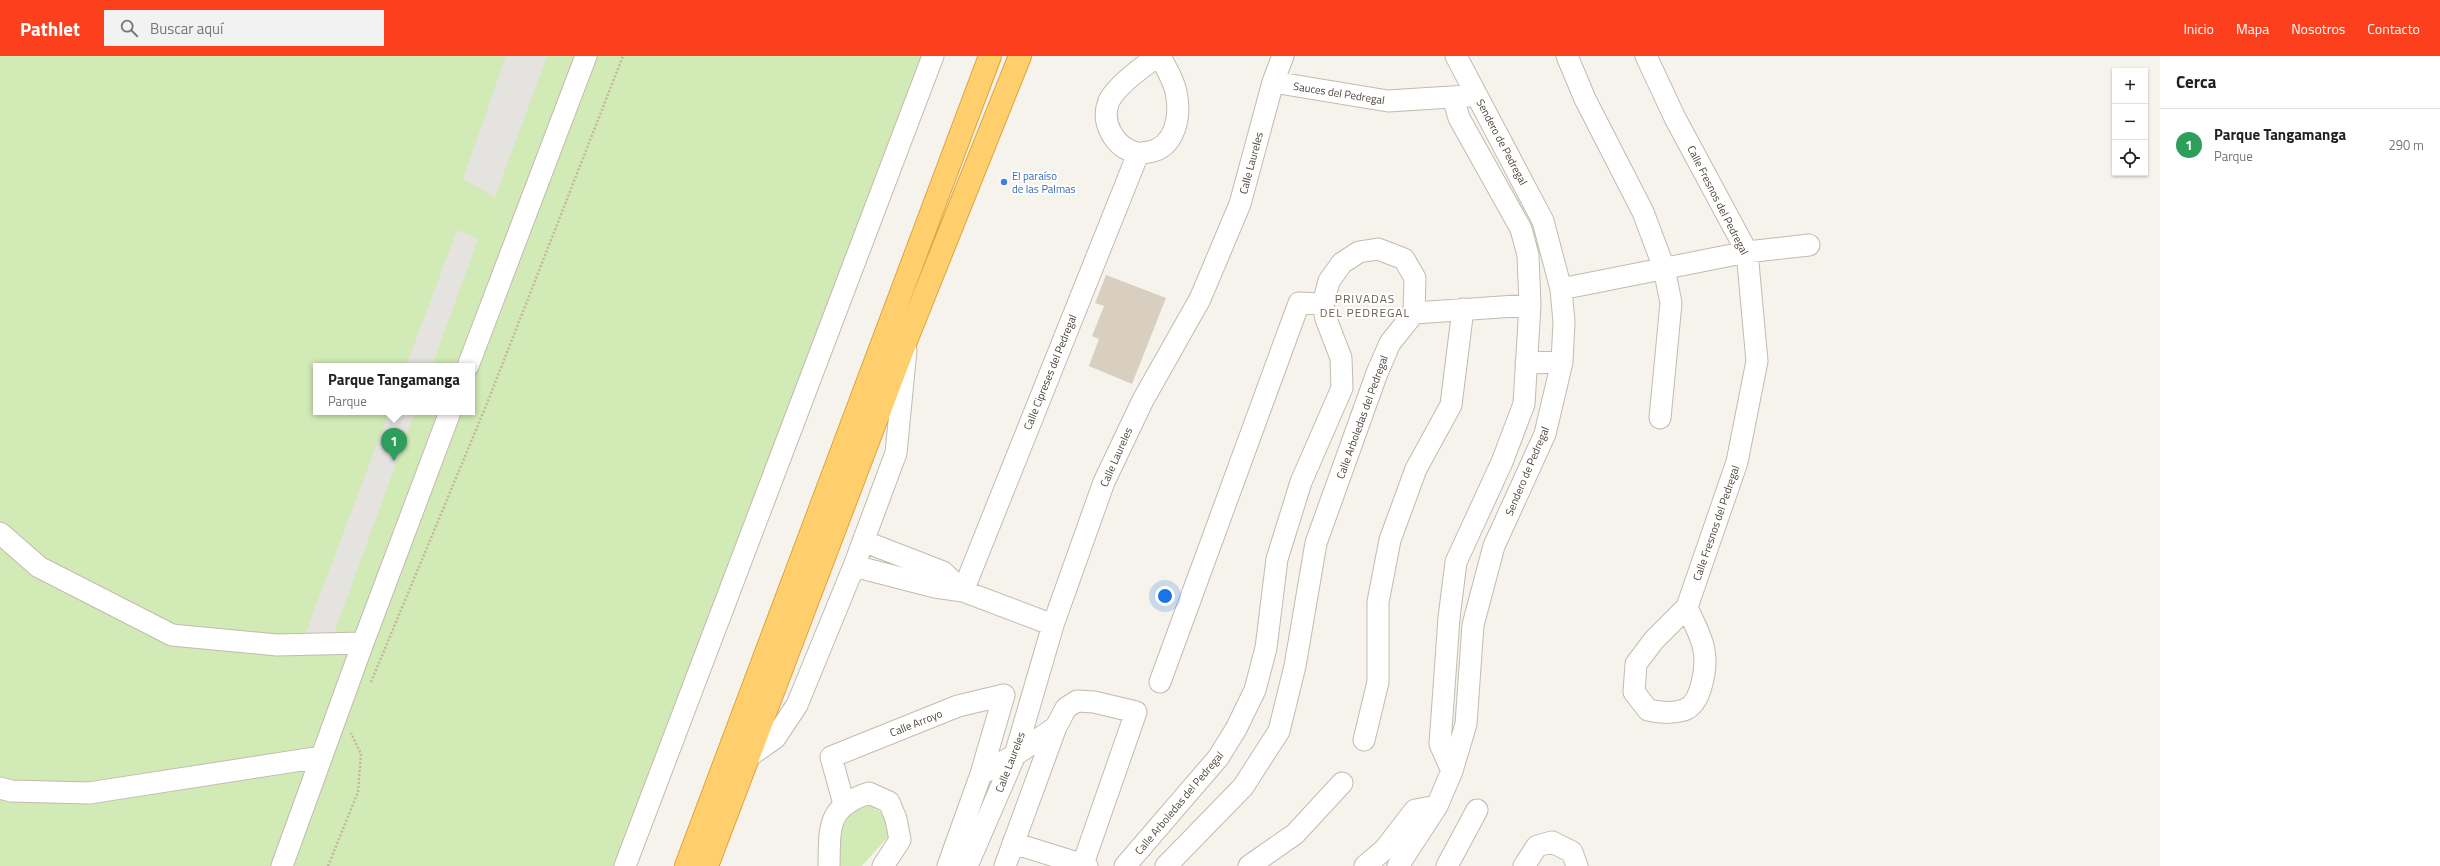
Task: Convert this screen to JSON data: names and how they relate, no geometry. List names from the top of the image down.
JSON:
{
  "streets": {
    "street": [
      "Sauces del Pedregal",
      "Sendero de Pedregal",
      "Calle Laureles",
      "Calle Fresnos del Pedregal",
      "Calle Cipreses del Pedregal",
      "Calle Arboledas del Pedregal",
      "Calle Arroyo"
    ]
  },
  "crossings": [
    ["Sauces del Pedregal", "Sendero de Pedregal"],
    ["Sauces del Pedregal", "Calle Laureles"]
  ],
  "districts": ["PRIVADAS DEL PEDREGAL"],
  "places": ["El paraíso de las Palmas"],
  "page": {
    "header": "Pathlet",
    "search": "Buscar aquí",
    "nav": [
      "Inicio",
      "Mapa",
      "Nosotros",
      "Contacto"
    ],
    "heading": "Cerca",
    "map_buttons": ["+", "−"],
    "list": [
      {
        "mark": "1",
        "name": "Parque Tangamanga",
        "note": "Parque",
        "value": "290 m"
      }
    ],
    "popup": ["Parque Tangamanga", "Parque"],
    "pins": "1"
  }
}
